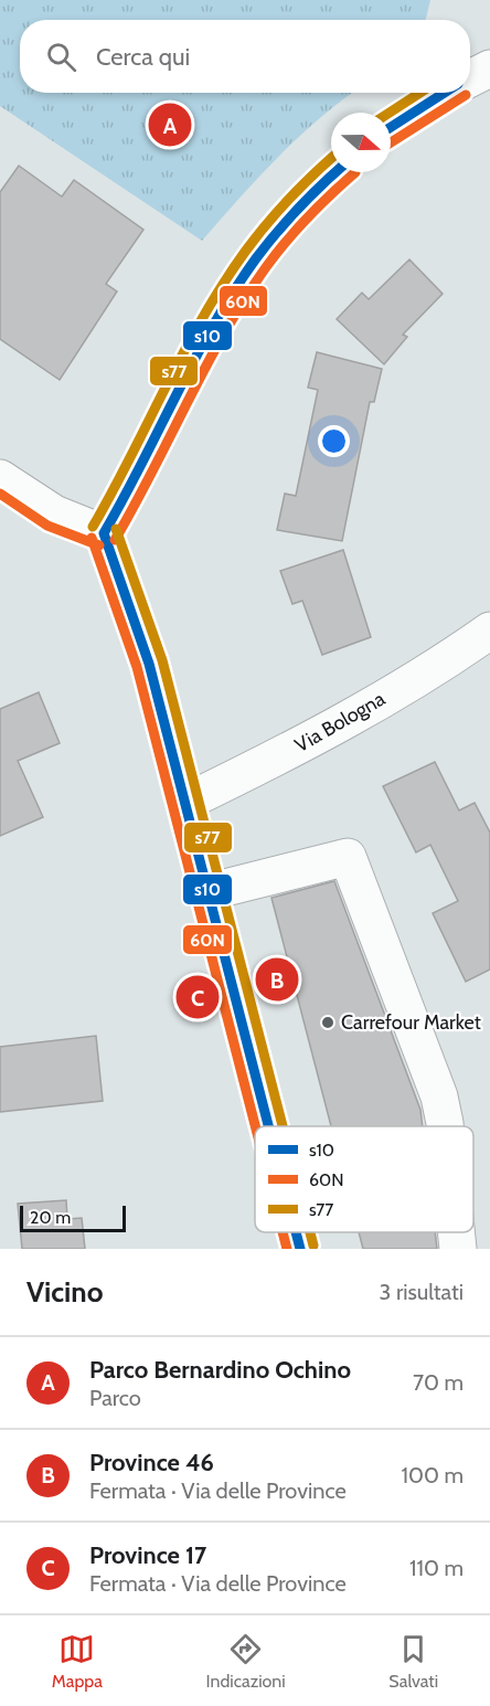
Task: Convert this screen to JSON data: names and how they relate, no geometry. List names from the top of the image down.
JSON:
{
  "streets": {
    "street": ["Via Bologna"]
  },
  "places": ["Carrefour Market"],
  "lines": ["transit line s10", "transit line s77", "transit line 60N"],
  "legend": ["s10", "60N", "s77"],
  "scale_bar": "20 m",
  "north": "right",
  "page": {
    "search": "Cerca qui",
    "pins": ["A", "B", "C"],
    "scale": "20 m",
    "heading": ["Vicino", "3 risultati"],
    "list": [
      {
        "mark": "A",
        "name": "Parco Bernardino Ochino",
        "note": "Parco",
        "value": "70 m"
      },
      {
        "mark": "B",
        "name": "Province 46",
        "note": "Fermata · Via delle Province",
        "value": "100 m"
      },
      {
        "mark": "C",
        "name": "Province 17",
        "note": "Fermata · Via delle Province",
        "value": "110 m"
      }
    ],
    "nav": ["Mappa", "Indicazioni", "Salvati"]
  }
}
